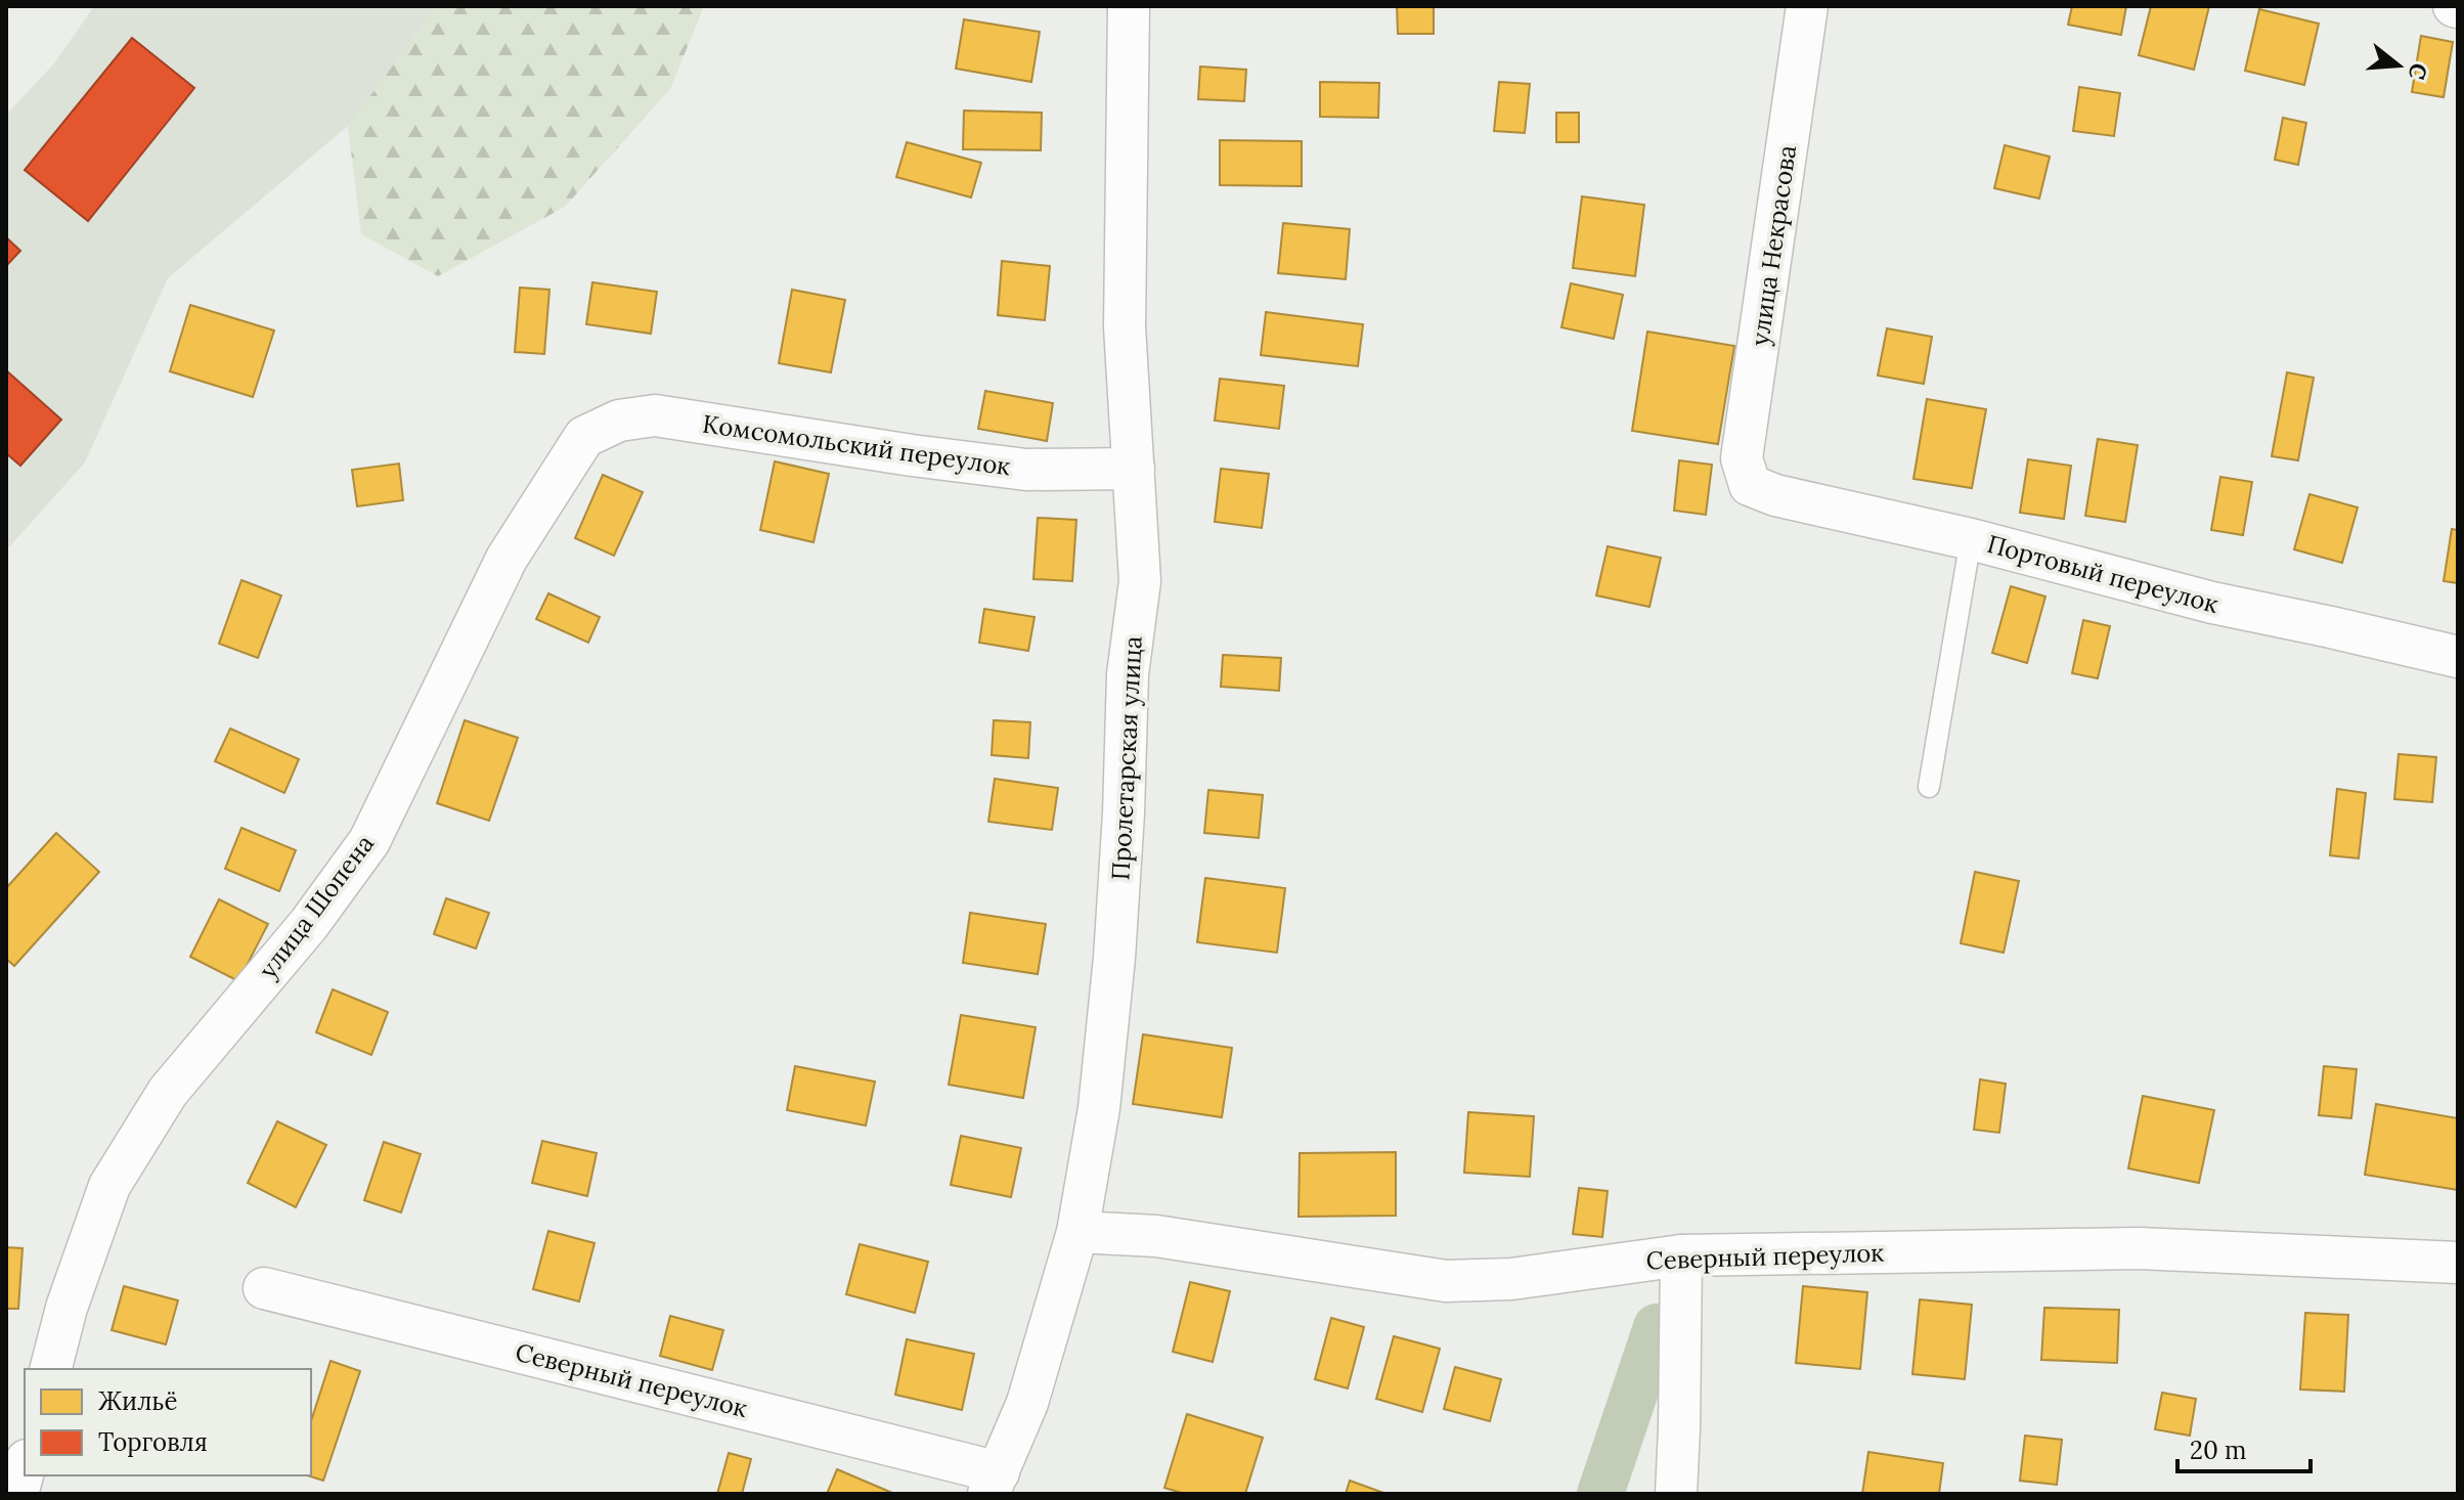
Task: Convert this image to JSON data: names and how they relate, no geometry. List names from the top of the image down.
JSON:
{
  "streets": {
    "street": [
      "улица Некрасова",
      "Комсомольский переулок",
      "Портовый переулок",
      "Пролетарская улица",
      "улица Шопена",
      "Северный переулок"
    ]
  },
  "crossings": [
    ["улица Некрасова", "Портовый переулок"],
    ["Комсомольский переулок", "Пролетарская улица"],
    ["Комсомольский переулок", "улица Шопена"],
    ["Пролетарская улица", "Северный переулок"]
  ],
  "legend": ["Жильё", "Торговля"],
  "scale_bar": "20 m",
  "north": "right"
}
